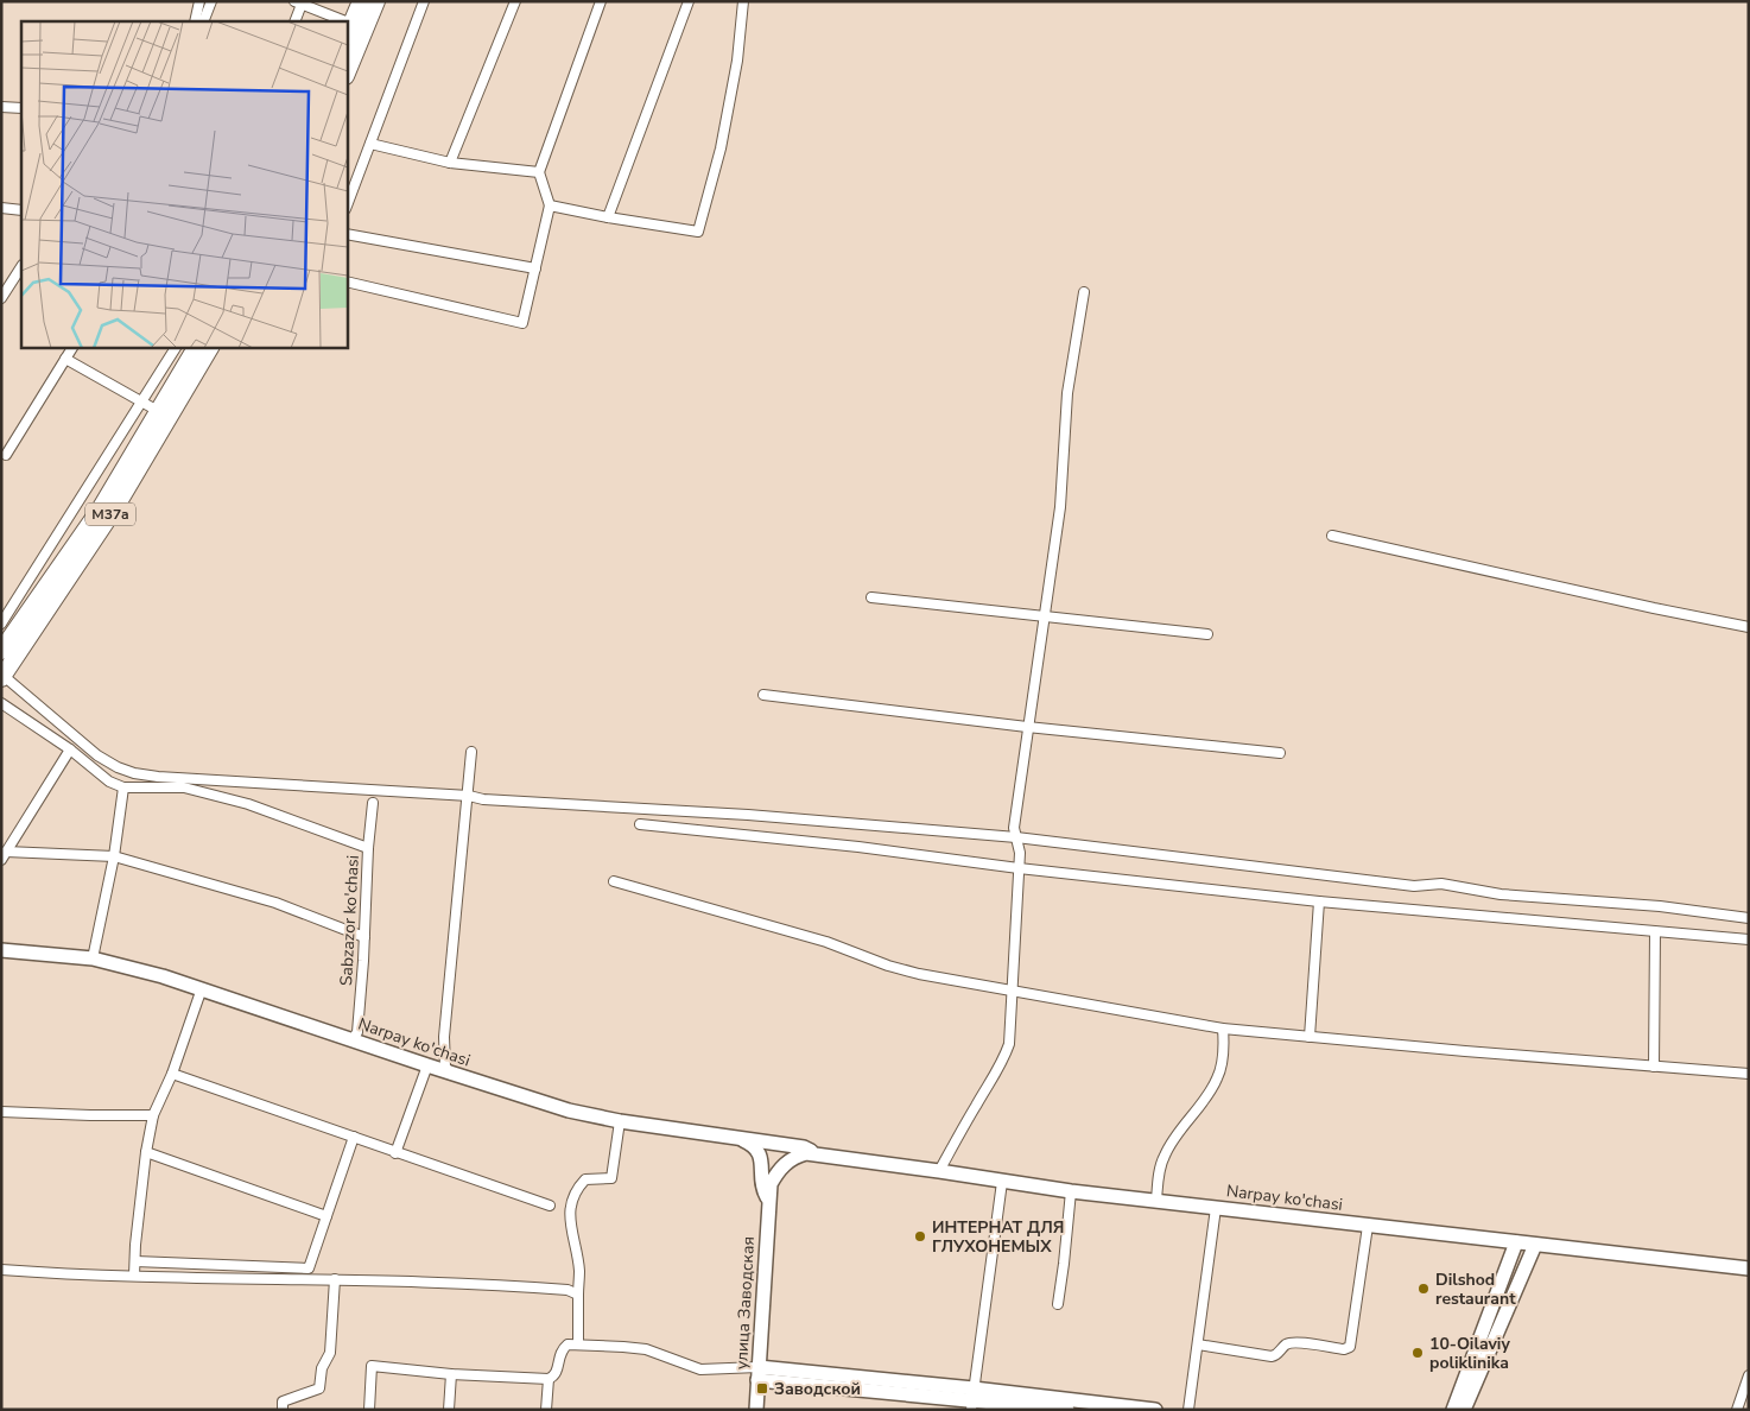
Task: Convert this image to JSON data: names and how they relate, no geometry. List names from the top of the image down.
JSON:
{
  "streets": {
    "highway": ["M37a"],
    "street": ["Sabzazor ko'chasi", "Narpay ko'chasi", "улица Заводская"]
  },
  "crossings": [
    ["Sabzazor ko'chasi", "Narpay ko'chasi"],
    ["Narpay ko'chasi", "улица Заводская"]
  ],
  "places": {
    "other": ["ИНТЕРНАТ ДЛЯ ГЛУХОНЕМЫХ", "Dilshod restaurant", "10-Oilaviy poliklinika"],
    "transit": ["Заводской"]
  }
}
